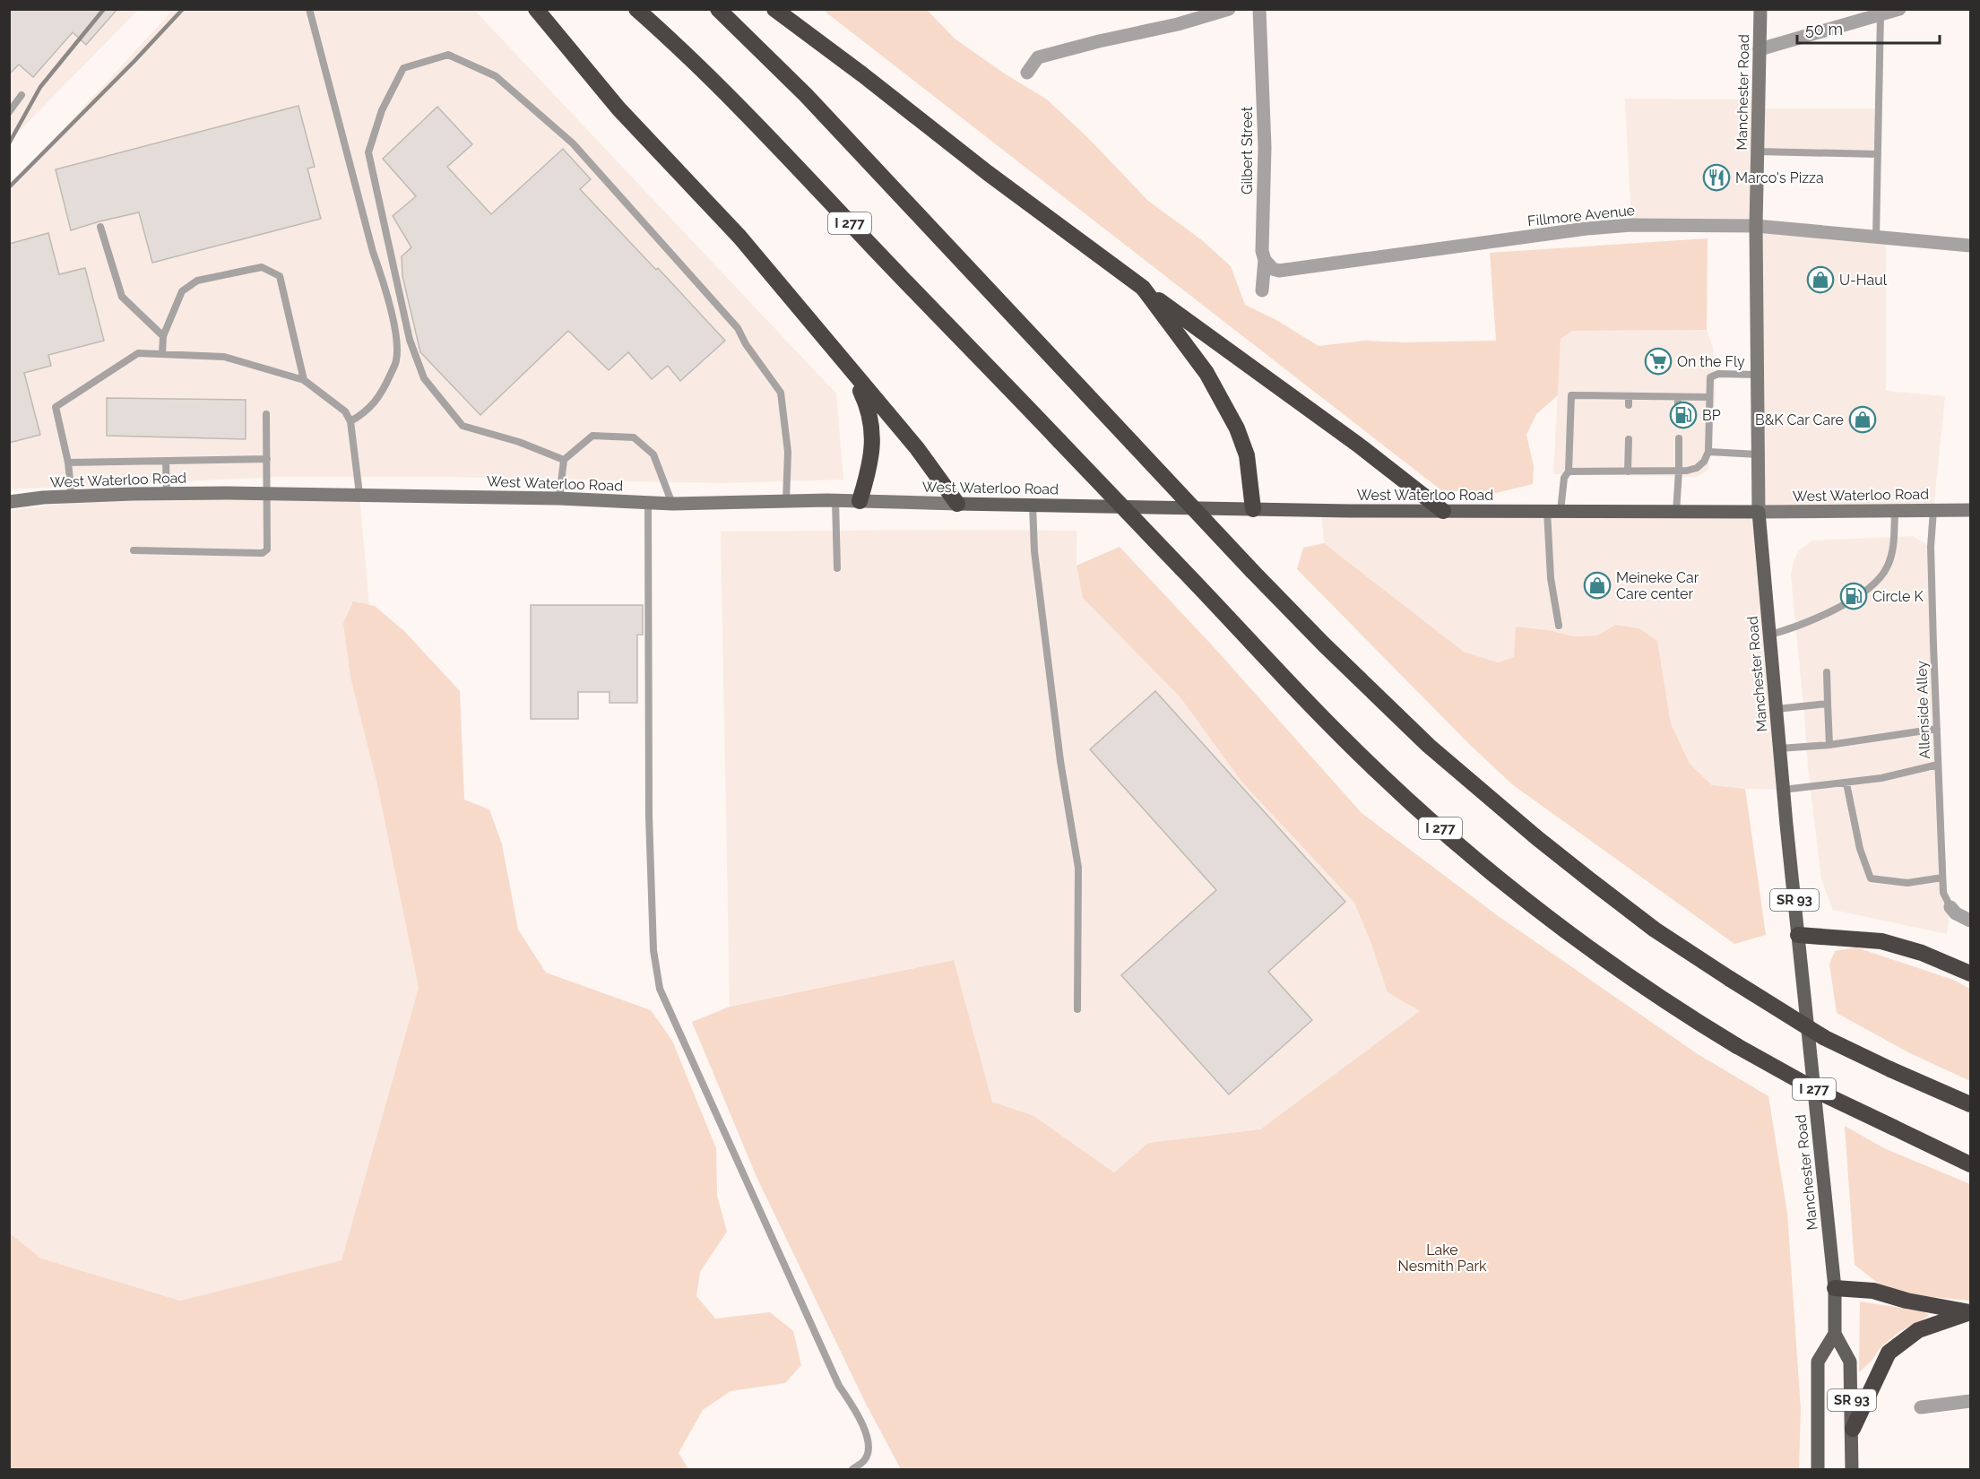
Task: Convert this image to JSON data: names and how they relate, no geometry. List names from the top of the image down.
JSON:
{
  "streets": {
    "highway": ["I 277"],
    "main road": ["Manchester Road", "West Waterloo Road", "SR 93"],
    "street": ["Gilbert Street", "Fillmore Avenue"],
    "lane": ["Allenside Alley"]
  },
  "crossings": [
    ["Manchester Road", "Fillmore Avenue"],
    ["Manchester Road", "West Waterloo Road"],
    ["Manchester Road", "SR 93"],
    ["Gilbert Street", "Fillmore Avenue"],
    ["West Waterloo Road", "Allenside Alley"]
  ],
  "parks": ["Lake Nesmith Park"],
  "places": {
    "restaurant": ["Marco's Pizza"],
    "shop": ["U-Haul", "B&K Car Care", "Meineke Car Care center"],
    "supermarket": ["On the Fly"],
    "fuel station": ["BP", "Circle K"]
  },
  "scale_bar": "50 m"
}
